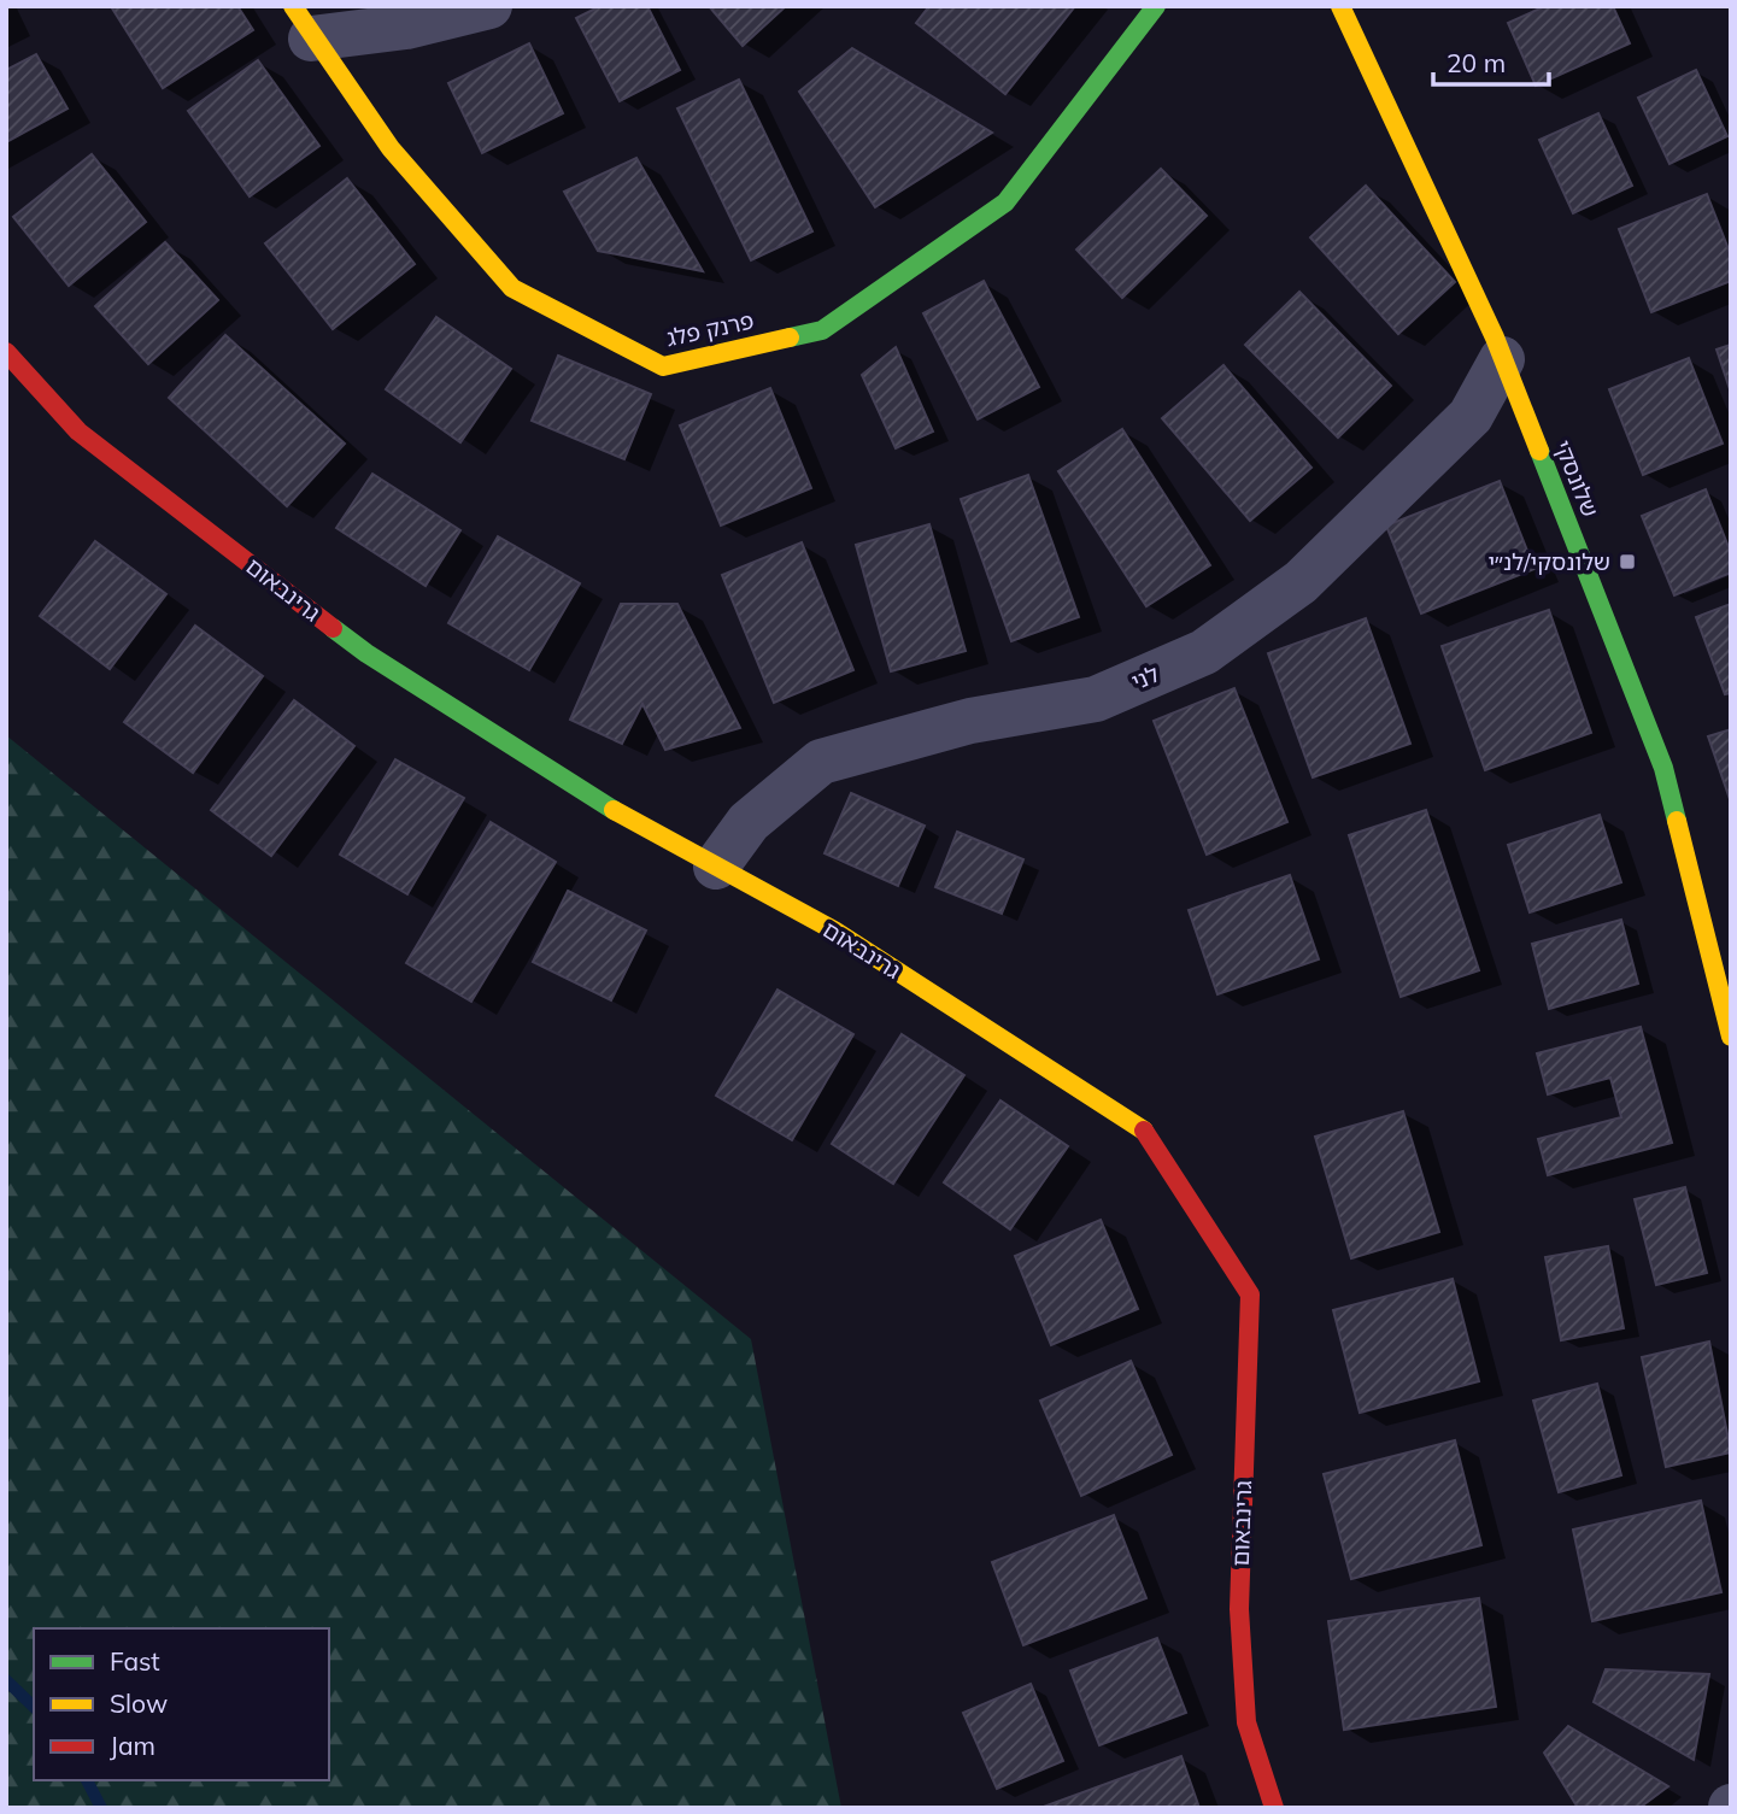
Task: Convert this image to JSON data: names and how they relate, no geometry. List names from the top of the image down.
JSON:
{
  "streets": {
    "street": [
      "פרנק פלג",
      "שלונסקי",
      "גרינבאום",
      "לני"
    ]
  },
  "crossings": [
    ["שלונסקי", "לני"],
    ["גרינבאום", "לני"]
  ],
  "places": {
    "transit": ["שלונסקי/לנ״י"]
  },
  "legend": ["Fast", "Slow", "Jam"],
  "scale_bar": "20 m"
}
